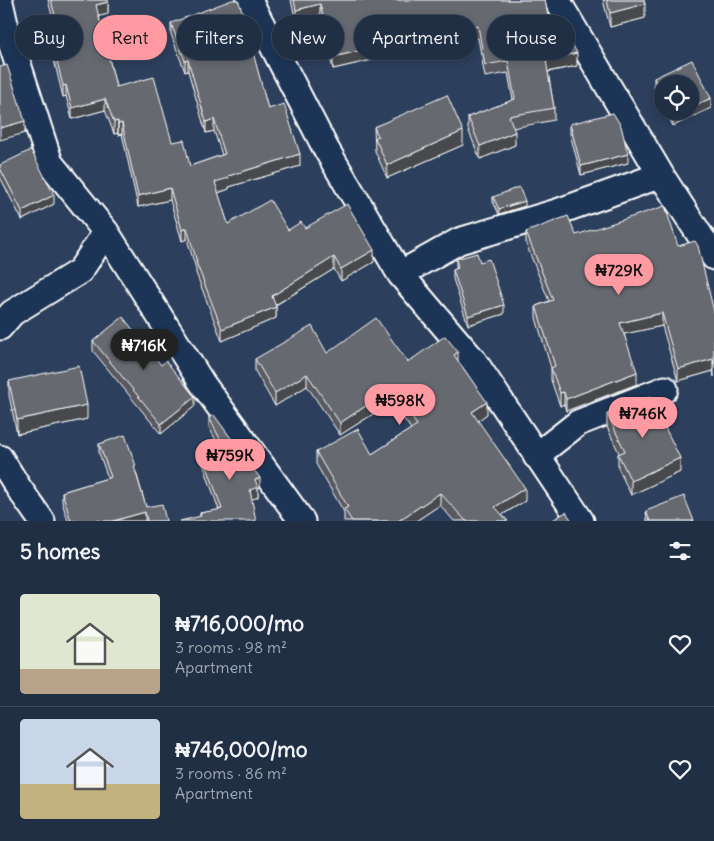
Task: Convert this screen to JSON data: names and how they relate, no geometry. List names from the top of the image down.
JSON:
{
  "page": {
    "chip": [
      "Buy",
      "Rent",
      "Filters",
      "New",
      "Apartment",
      "House"
    ],
    "price": [
      "₦729K",
      "₦716K",
      "₦598K",
      "₦746K",
      "₦759K"
    ],
    "heading": "5 homes",
    "list": [
      {
        "name": "₦716,000/mo",
        "note": "3 rooms · 98 m² · Apartment"
      },
      {
        "name": "₦746,000/mo",
        "note": "3 rooms · 86 m² · Apartment"
      }
    ]
  }
}
